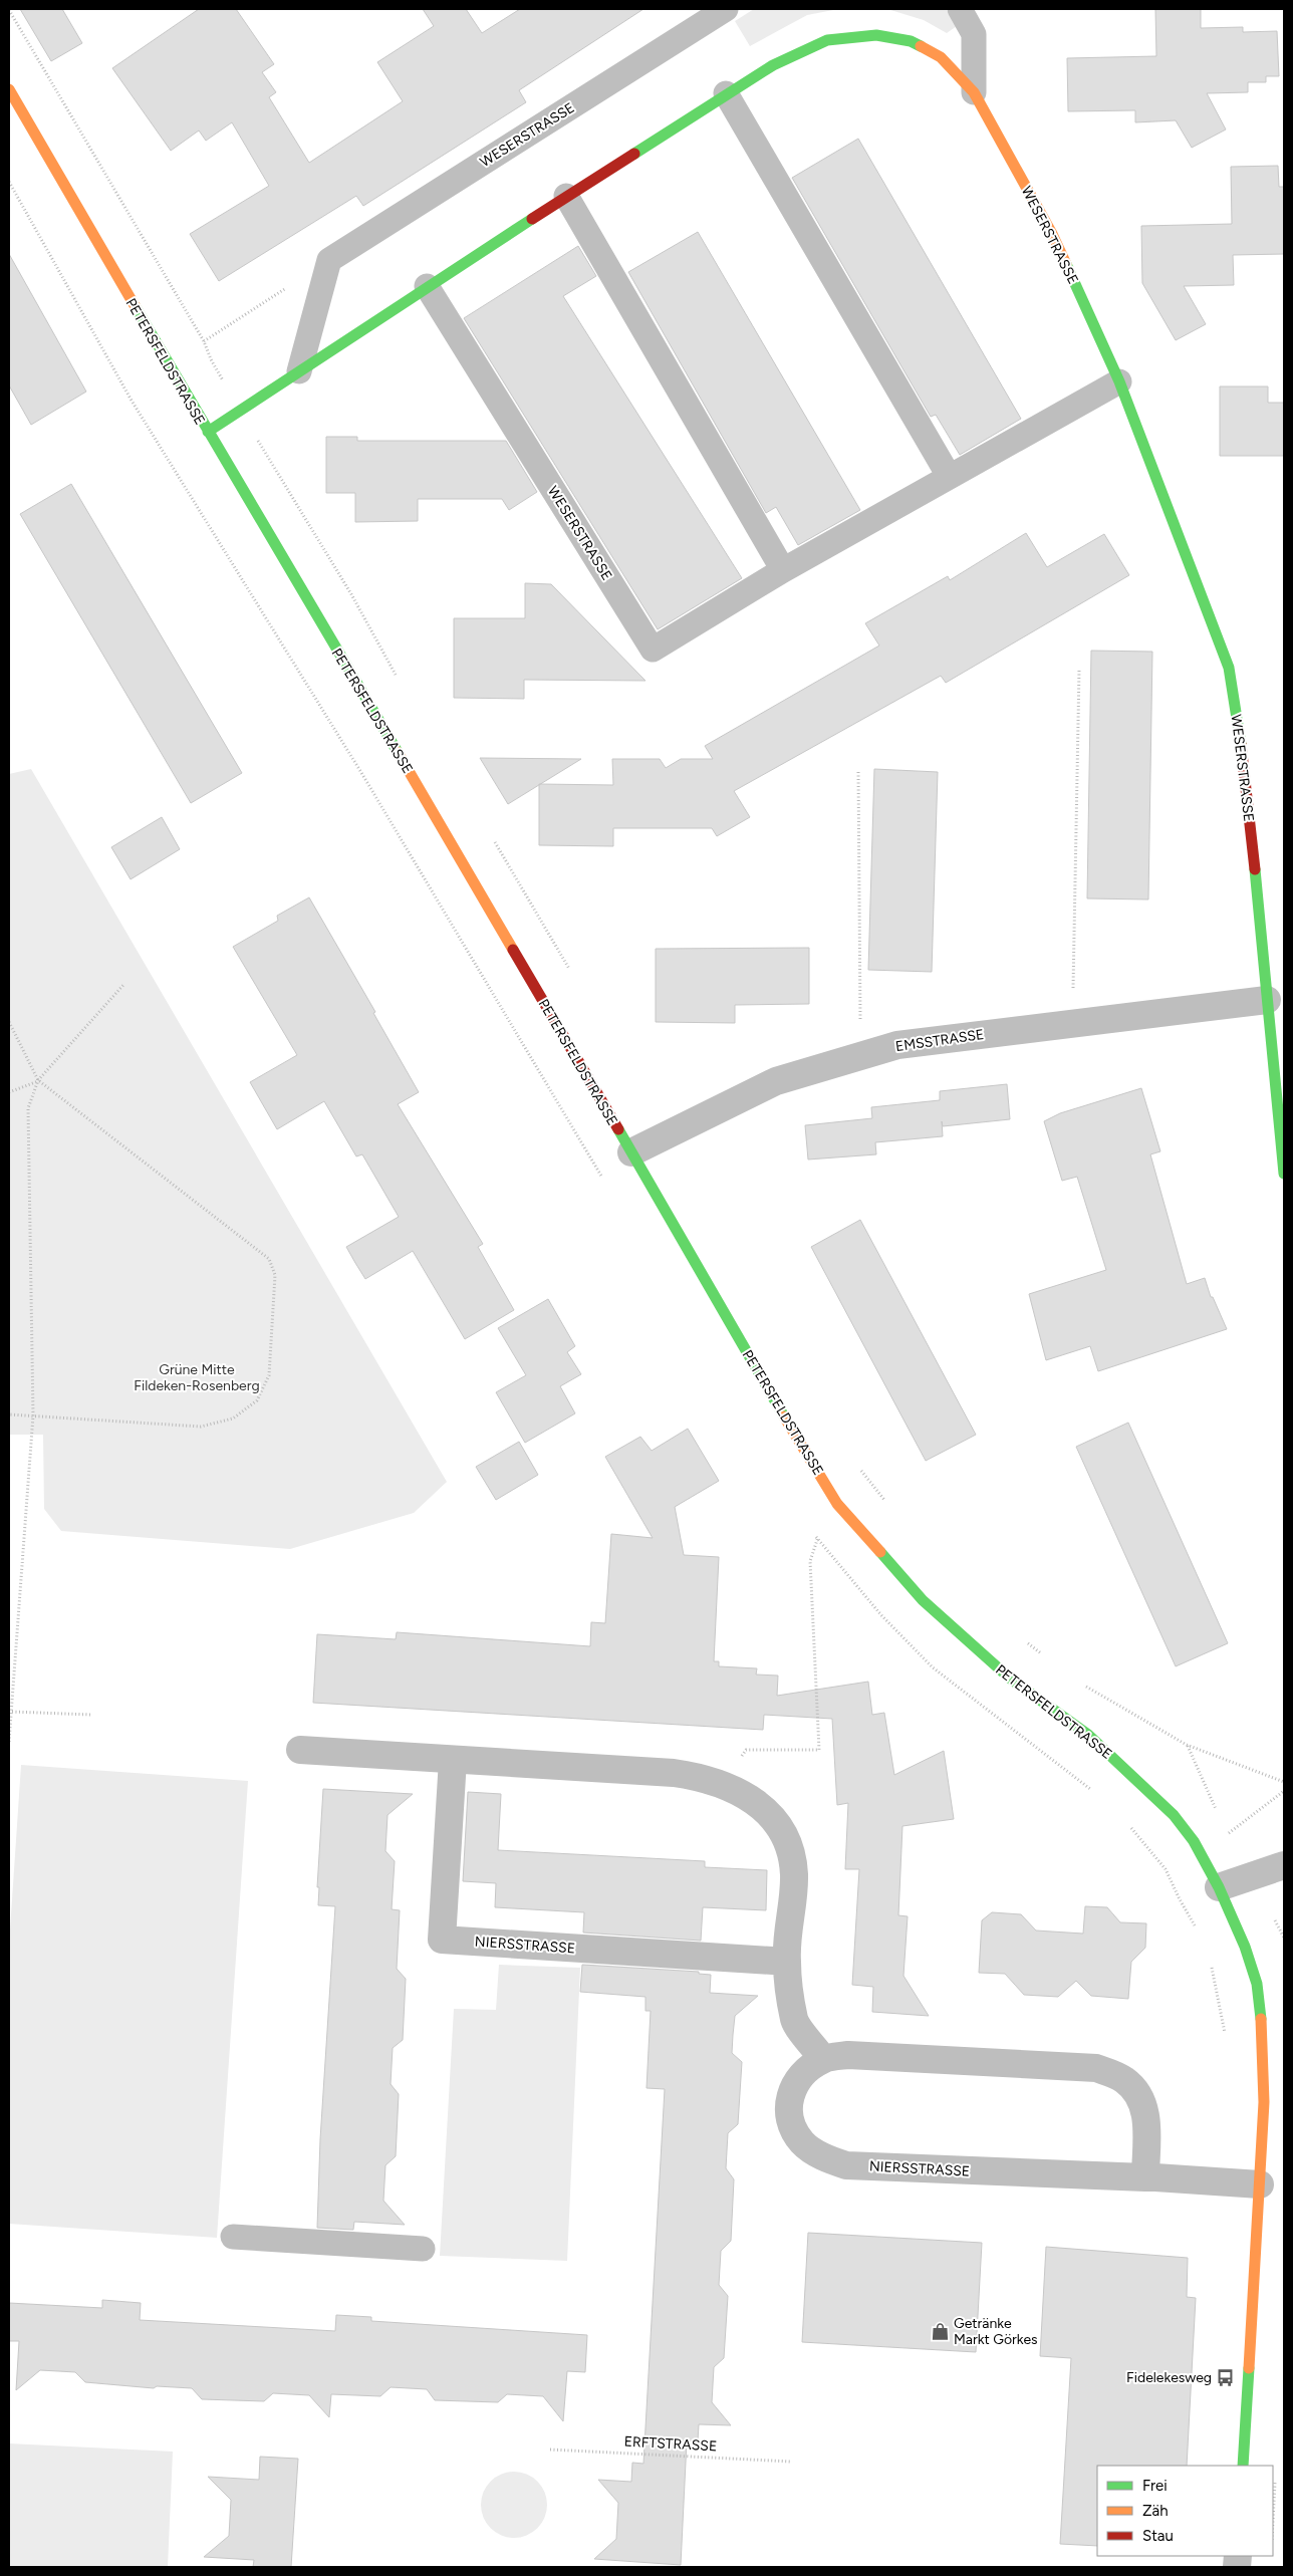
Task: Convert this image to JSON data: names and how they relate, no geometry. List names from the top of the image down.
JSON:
{
  "streets": {
    "street": [
      "WESERSTRASSE",
      "PETERSFELDSTRASSE",
      "EMSSTRASSE",
      "NIERSSTRASSE"
    ],
    "path": ["ERFTSTRASSE"]
  },
  "crossings": [
    ["WESERSTRASSE", "PETERSFELDSTRASSE"],
    ["WESERSTRASSE", "EMSSTRASSE"],
    ["PETERSFELDSTRASSE", "EMSSTRASSE"]
  ],
  "parks": ["Grüne Mitte Fildeken-Rosenberg"],
  "places": {
    "shop": ["Getränke Markt Görkes"],
    "bus stop": ["Fidelekesweg"]
  },
  "legend": ["Frei", "Zäh", "Stau"]
}
